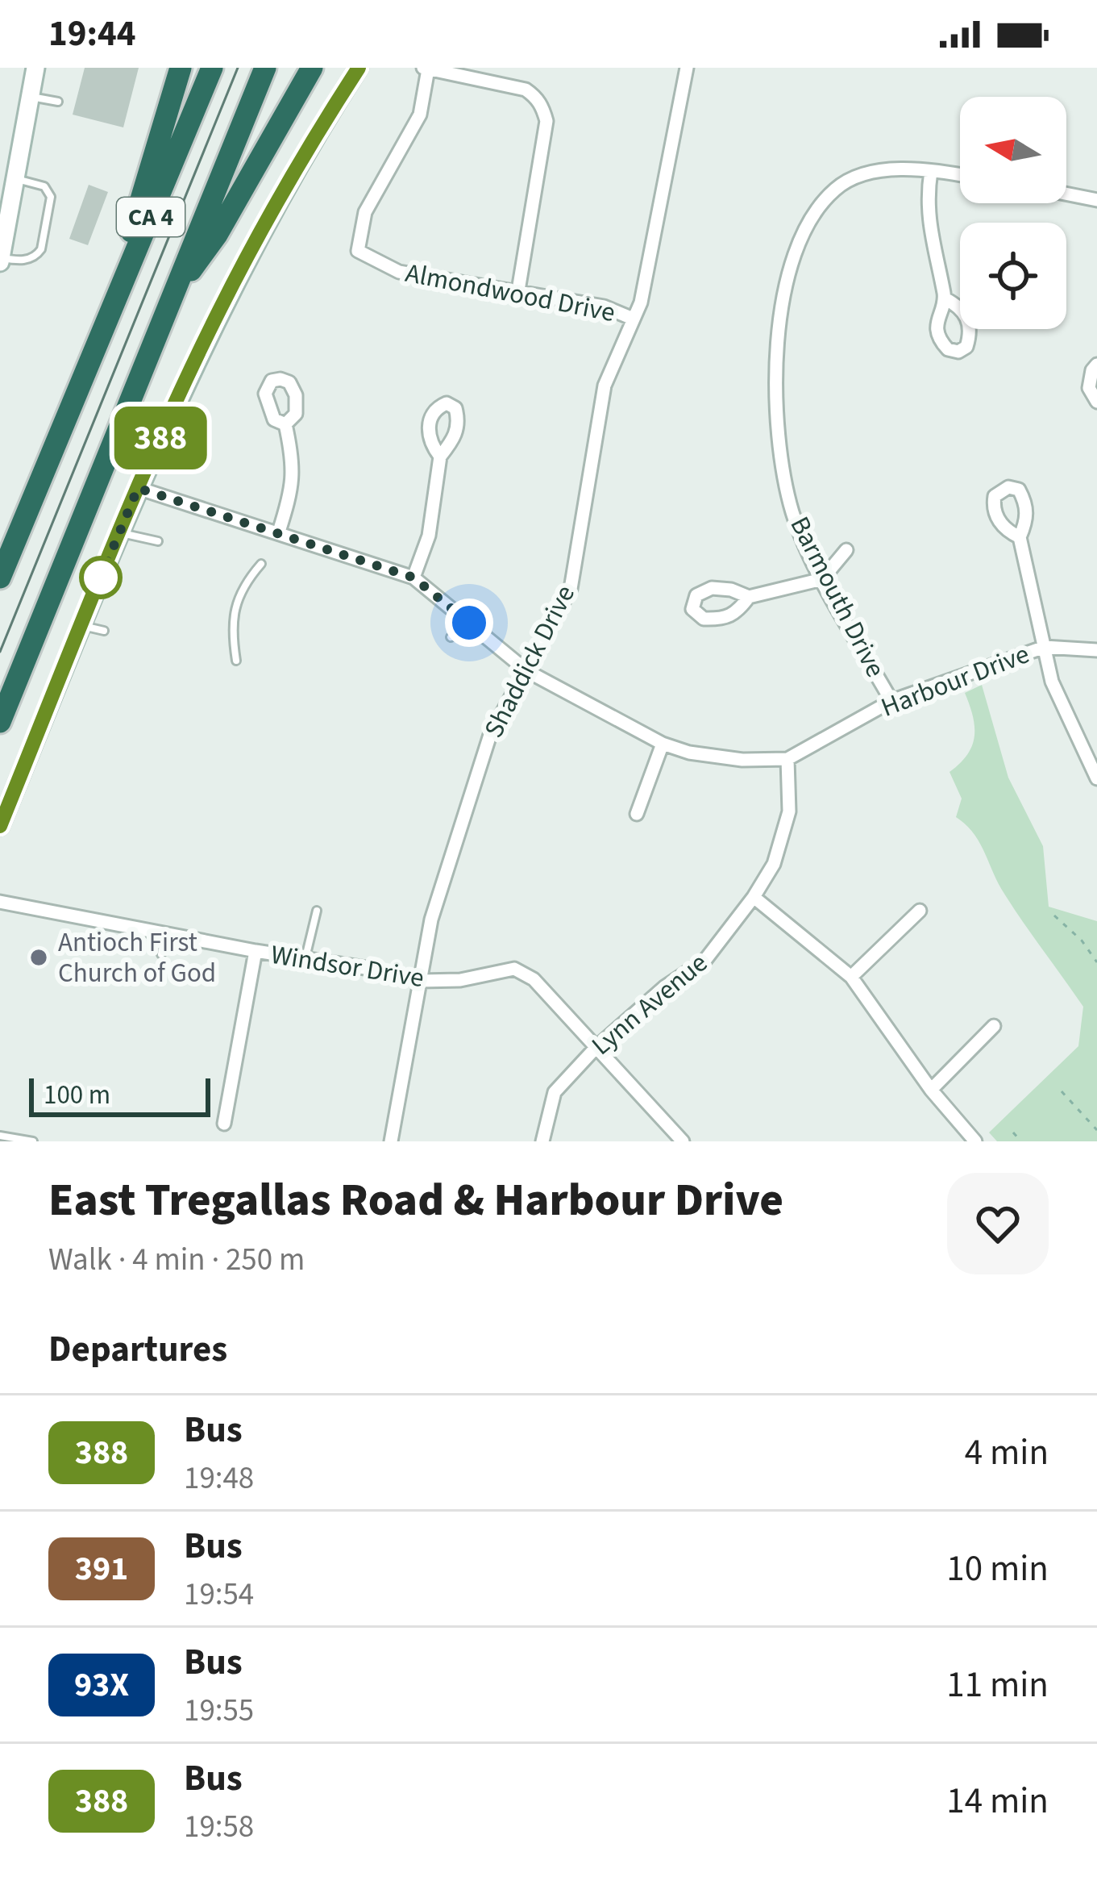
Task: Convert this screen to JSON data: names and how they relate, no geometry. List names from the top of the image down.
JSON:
{
  "streets": {
    "highway": ["CA 4"],
    "street": [
      "Almondwood Drive",
      "Barmouth Drive",
      "Shaddick Drive",
      "Harbour Drive",
      "Windsor Drive",
      "Lynn Avenue"
    ]
  },
  "crossings": [
    ["Almondwood Drive", "Shaddick Drive"],
    ["Barmouth Drive", "Harbour Drive"],
    ["Shaddick Drive", "Windsor Drive"],
    ["Harbour Drive", "Lynn Avenue"],
    ["Windsor Drive", "Lynn Avenue"]
  ],
  "places": ["Antioch First Church of God"],
  "lines": ["bus line 388"],
  "scale_bar": "100 m",
  "north": "left",
  "page": {
    "status": "19:44",
    "on_map": "388",
    "scale": "100 m",
    "heading": [
      ["East Tregallas Road & Harbour Drive", "Walk · 4 min · 250 m"],
      "Departures"
    ],
    "list": [
      {
        "mark": "388",
        "name": "Bus",
        "note": "19:48",
        "value": "4 min"
      },
      {
        "mark": "391",
        "name": "Bus",
        "note": "19:54",
        "value": "10 min"
      },
      {
        "mark": "93X",
        "name": "Bus",
        "note": "19:55",
        "value": "11 min"
      },
      {
        "mark": "388",
        "name": "Bus",
        "note": "19:58",
        "value": "14 min"
      }
    ]
  }
}
